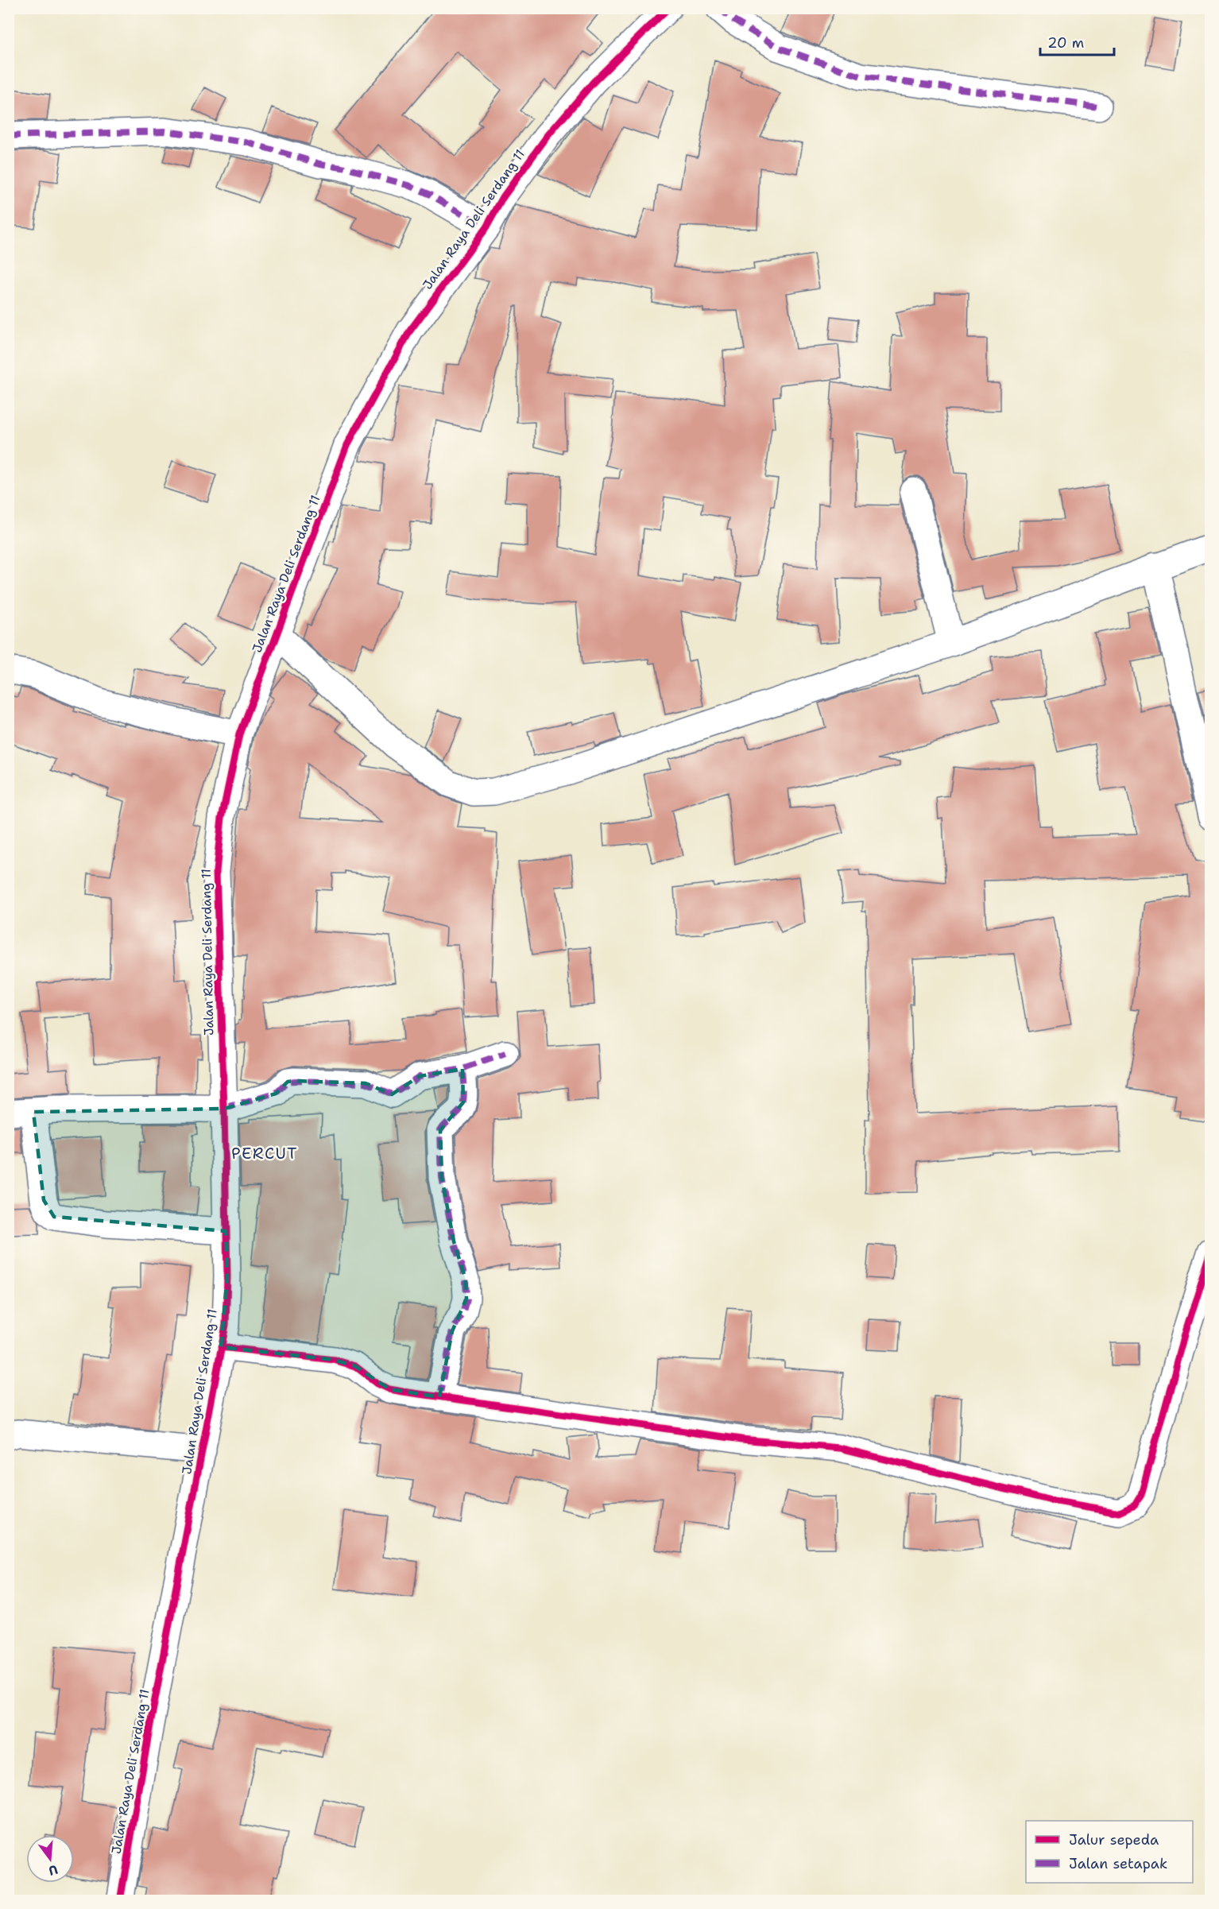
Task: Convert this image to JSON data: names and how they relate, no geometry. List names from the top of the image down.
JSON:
{
  "streets": {
    "street": ["Jalan Raya Deli Serdang 11"]
  },
  "districts": ["PERCUT"],
  "legend": ["Jalur sepeda", "Jalan setapak"],
  "scale_bar": "20 m",
  "north": "bottom"
}
